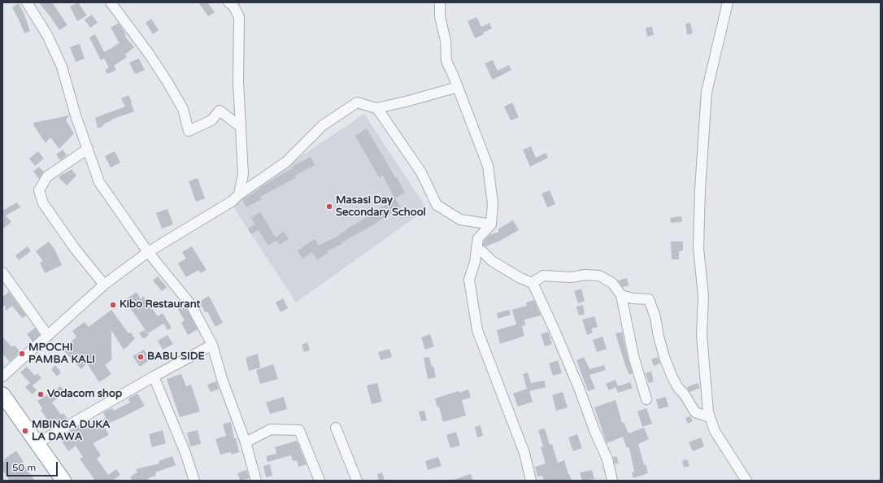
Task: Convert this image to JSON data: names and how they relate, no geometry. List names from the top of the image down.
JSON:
{
  "places": [
    "Masasi Day Secondary School",
    "Kibo Restaurant",
    "MPOCHI PAMBA KALI",
    "BABU SIDE",
    "Vodacom shop",
    "MBINGA DUKA LA DAWA"
  ],
  "scale_bar": "50 m"
}
